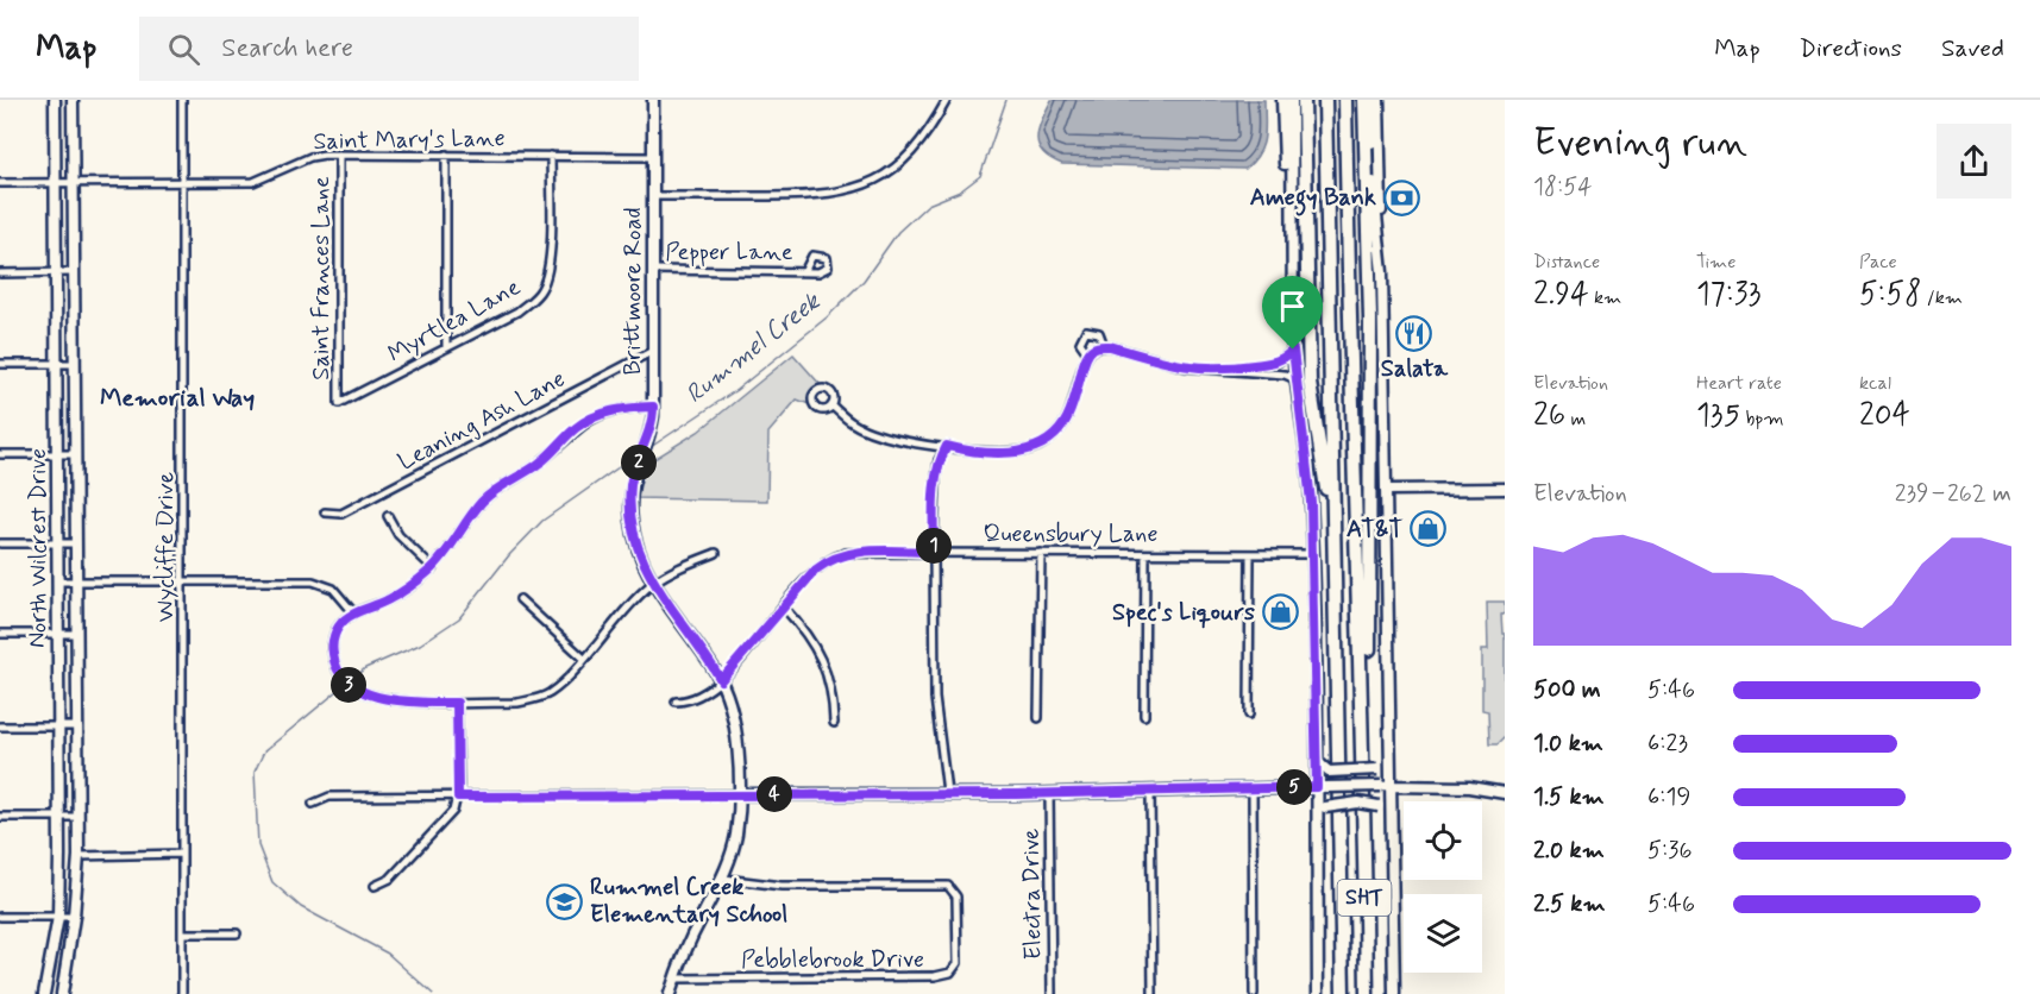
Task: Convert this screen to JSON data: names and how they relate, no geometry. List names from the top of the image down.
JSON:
{
  "streets": {
    "highway": ["SHT"],
    "main road": ["Brittmoore Road", "North Wilcrest Drive"],
    "street": [
      "Saint Mary's Lane",
      "Pepper Lane",
      "Saint Frances Lane",
      "Myrtlea Lane",
      "Leaning Ash Lane",
      "Queensbury Lane",
      "Wycliffe Drive",
      "Electra Drive",
      "Pebblebrook Drive"
    ]
  },
  "crossings": [
    ["Saint Mary's Lane", "Saint Frances Lane"],
    ["Saint Mary's Lane", "Brittmoore Road"],
    ["Saint Mary's Lane", "Myrtlea Lane"],
    ["Saint Mary's Lane", "Wycliffe Drive"],
    ["Saint Mary's Lane", "North Wilcrest Drive"],
    ["Pepper Lane", "Brittmoore Road"],
    ["Saint Frances Lane", "Myrtlea Lane"],
    ["Brittmoore Road", "Leaning Ash Lane"],
    ["Brittmoore Road", "Queensbury Lane"],
    ["Brittmoore Road", "Pebblebrook Drive"]
  ],
  "districts": ["Memorial Way"],
  "water": ["Rummel Creek"],
  "places": {
    "bank": ["Amegy Bank"],
    "restaurant": ["Salata"],
    "shop": ["AT&T", "Spec's Liqours"],
    "school or university": ["Rummel Creek Elementary School"]
  },
  "page": {
    "header": "Map",
    "search": "Search here",
    "nav": ["Map", "Directions", "Saved"],
    "heading": ["Evening run", "18:54"],
    "stats": [
      ["Distance", "2.94 km"],
      ["Time", "17:33"],
      ["Pace", "5:58 /km"],
      ["Elevation", "26 m"],
      ["Heart rate", "135 bpm"],
      ["kcal", "204"]
    ],
    "pins": [
      "2",
      "1",
      "3",
      "5",
      "4"
    ],
    "chart": ["Elevation", "239–262 m"],
    "list": [
      {
        "name": "500 m",
        "note": "5:46"
      },
      {
        "name": "1.0 km",
        "note": "6:23"
      },
      {
        "name": "1.5 km",
        "note": "6:19"
      },
      {
        "name": "2.0 km",
        "note": "5:36"
      },
      {
        "name": "2.5 km",
        "note": "5:46"
      }
    ]
  }
}
